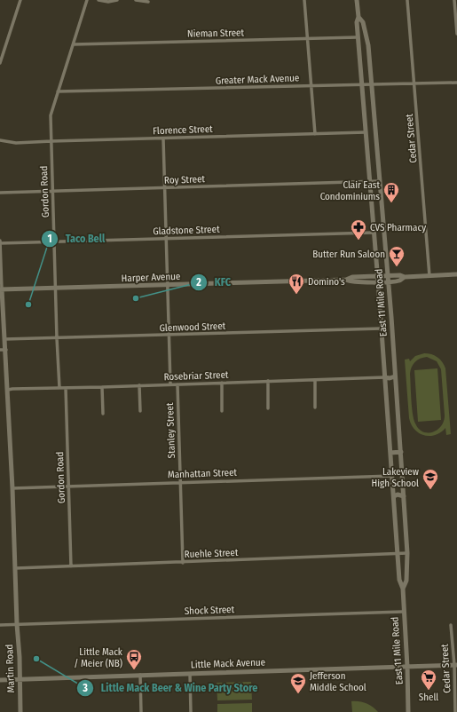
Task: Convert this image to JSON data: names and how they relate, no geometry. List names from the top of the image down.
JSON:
{
  "streets": {
    "main road": [
      "Harper Avenue",
      "East 11 Mile Road",
      "Little Mack Avenue",
      "Martin Road"
    ],
    "street": [
      "Nieman Street",
      "Greater Mack Avenue",
      "Florence Street",
      "Cedar Street",
      "Roy Street",
      "Gordon Road",
      "Gladstone Street",
      "Glenwood Street",
      "Rosebriar Street",
      "Stanley Street",
      "Manhattan Street",
      "Ruehle Street",
      "Shock Street"
    ]
  },
  "crossings": [
    ["Nieman Street", "Gordon Road"],
    ["Nieman Street", "East 11 Mile Road"],
    ["Greater Mack Avenue", "Cedar Street"],
    ["Greater Mack Avenue", "Gordon Road"],
    ["Greater Mack Avenue", "East 11 Mile Road"],
    ["Florence Street", "Gordon Road"],
    ["Florence Street", "East 11 Mile Road"],
    ["Cedar Street", "Harper Avenue"],
    ["Cedar Street", "Little Mack Avenue"],
    ["Roy Street", "Gordon Road"],
    ["Roy Street", "East 11 Mile Road"],
    ["Gordon Road", "Gladstone Street"],
    ["Gordon Road", "Harper Avenue"],
    ["Gordon Road", "Glenwood Street"],
    ["Gordon Road", "Rosebriar Street"],
    ["Gordon Road", "Manhattan Street"],
    ["Gordon Road", "Ruehle Street"],
    ["Gladstone Street", "East 11 Mile Road"],
    ["Gladstone Street", "Martin Road"],
    ["Harper Avenue", "East 11 Mile Road"],
    ["Harper Avenue", "Martin Road"],
    ["East 11 Mile Road", "Glenwood Street"],
    ["East 11 Mile Road", "Rosebriar Street"],
    ["East 11 Mile Road", "Manhattan Street"],
    ["East 11 Mile Road", "Ruehle Street"],
    ["East 11 Mile Road", "Shock Street"],
    ["East 11 Mile Road", "Little Mack Avenue"],
    ["Glenwood Street", "Martin Road"],
    ["Rosebriar Street", "Stanley Street"],
    ["Rosebriar Street", "Martin Road"],
    ["Stanley Street", "Manhattan Street"],
    ["Stanley Street", "Ruehle Street"],
    ["Manhattan Street", "Martin Road"],
    ["Ruehle Street", "Martin Road"],
    ["Shock Street", "Martin Road"],
    ["Little Mack Avenue", "Martin Road"]
  ],
  "places": {
    "building": ["Clair East Condominiums"],
    "pharmacy": ["CVS Pharmacy"],
    "bar": ["Butter Run Saloon"],
    "restaurant": ["Domino's"],
    "other": ["KFC", "Taco Bell", "Little Mack Beer & Wine Party Store"],
    "school or university": ["Lakeview High School", "Jefferson Middle School"],
    "bus stop": ["Little Mack / Meier (NB)"],
    "supermarket": ["Shell"]
  }
}
